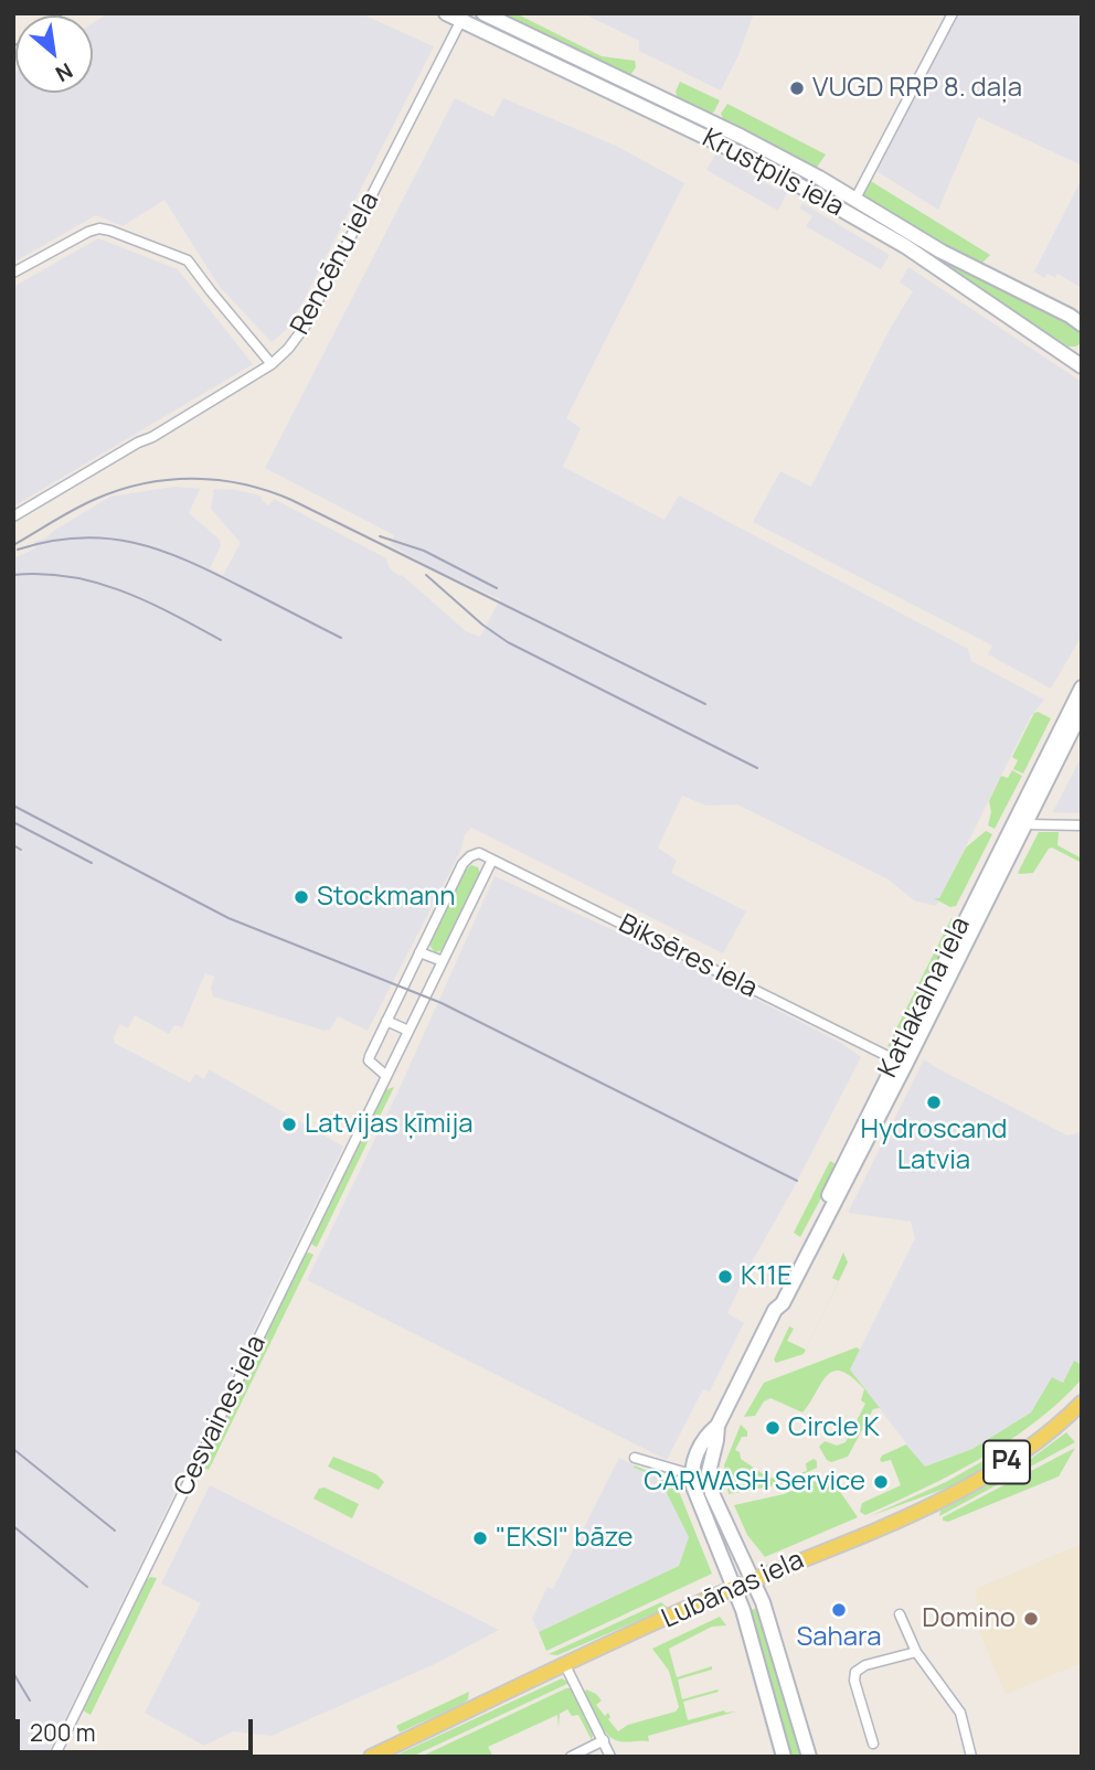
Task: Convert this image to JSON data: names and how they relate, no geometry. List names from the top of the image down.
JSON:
{
  "streets": {
    "main road": ["P4", "Lubānas iela"],
    "street": [
      "Krustpils iela",
      "Rencēnu iela",
      "Biksēres iela",
      "Katlakalna iela",
      "Cesvaines iela"
    ]
  },
  "crossings": [
    ["Krustpils iela", "Rencēnu iela"],
    ["Biksēres iela", "Katlakalna iela"],
    ["Biksēres iela", "Cesvaines iela"],
    ["Katlakalna iela", "Lubānas iela"]
  ],
  "places": [
    "VUGD RRP 8. daļa",
    "Stockmann",
    "Hydroscand Latvia",
    "Latvijas ķīmija",
    "K11E",
    "Circle K",
    "CARWASH Service",
    "\"EKSI\" bāze",
    "Sahara",
    "Domino"
  ],
  "scale_bar": "200 m",
  "north": "bottom right"
}
